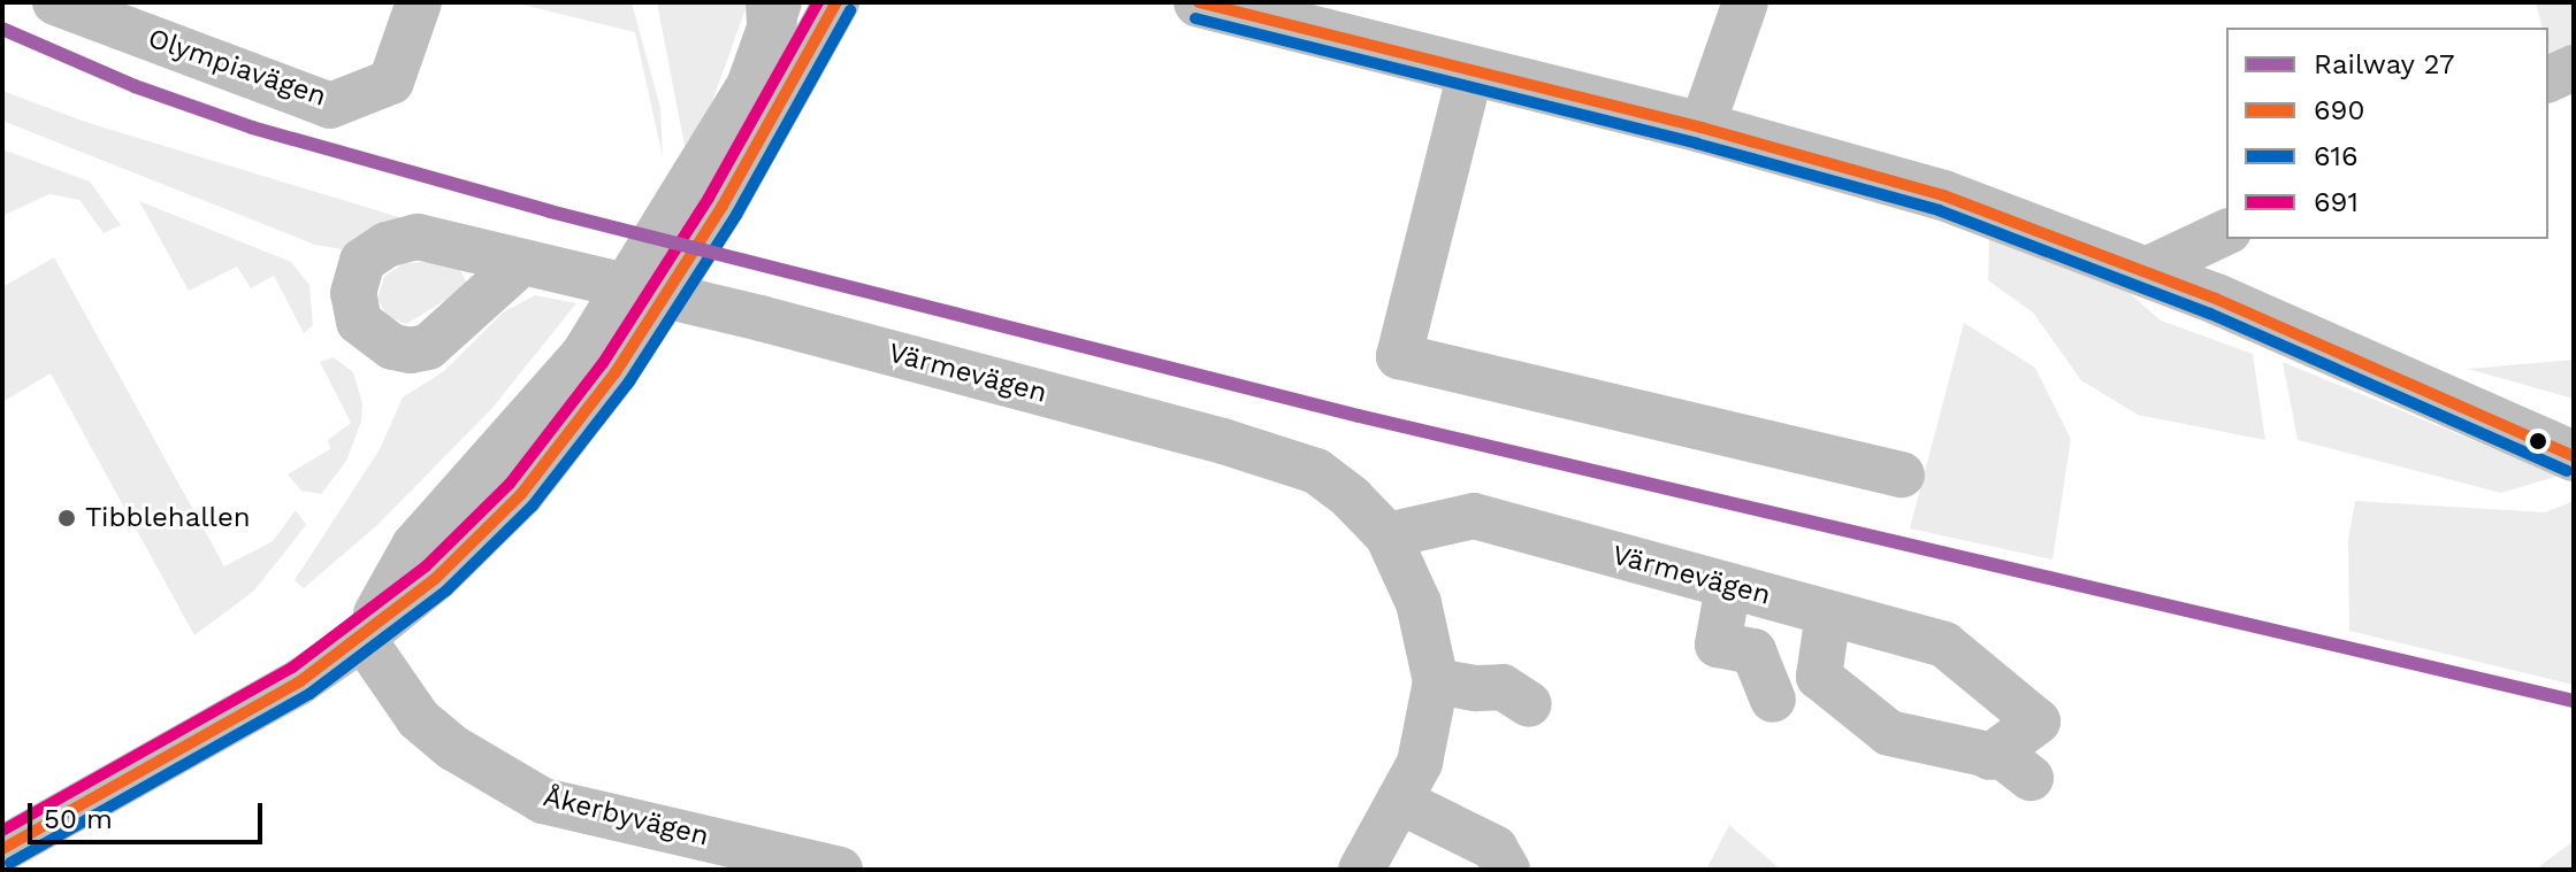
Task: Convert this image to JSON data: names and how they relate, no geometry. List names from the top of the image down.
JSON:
{
  "streets": {
    "street": ["Olympiavägen", "Värmevägen", "Åkerbyvägen"]
  },
  "places": ["Tibblehallen"],
  "lines": [
    "transit line 690",
    "transit line 691",
    "transit line 616",
    "rail line 27"
  ],
  "legend": [
    "Railway 27",
    "690",
    "616",
    "691"
  ],
  "scale_bar": "50 m"
}
